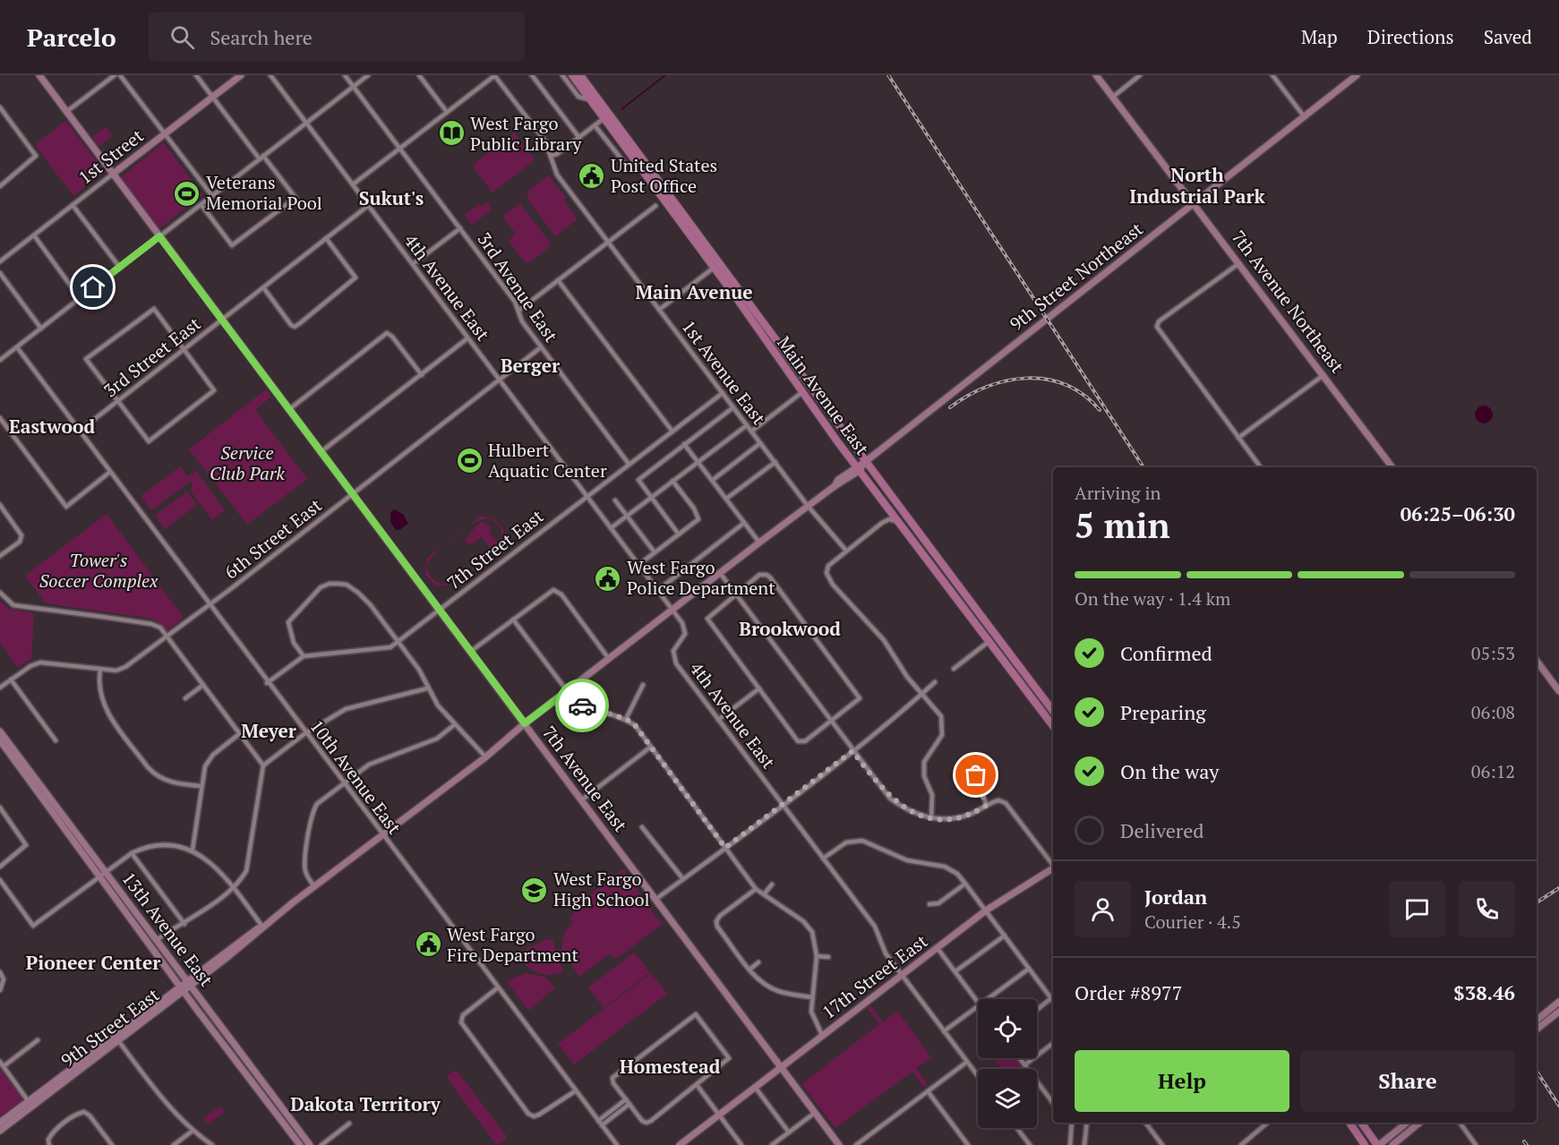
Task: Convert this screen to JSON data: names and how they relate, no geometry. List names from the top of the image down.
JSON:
{
  "streets": {
    "main road": ["Main Avenue East"],
    "street": [
      "1st Street",
      "9th Street Northeast",
      "4th Avenue East",
      "3rd Avenue East",
      "7th Avenue Northeast",
      "3rd Street East",
      "1st Avenue East",
      "6th Street East",
      "7th Street East",
      "10th Avenue East",
      "7th Avenue East",
      "13th Avenue East",
      "17th Street East",
      "9th Street East"
    ]
  },
  "crossings": [
    ["1st Street", "7th Avenue East"],
    ["9th Street Northeast", "7th Avenue Northeast"],
    ["9th Street Northeast", "Main Avenue East"],
    ["9th Street Northeast", "9th Street East"],
    ["4th Avenue East", "3rd Street East"],
    ["4th Avenue East", "6th Street East"],
    ["4th Avenue East", "7th Street East"],
    ["4th Avenue East", "17th Street East"],
    ["4th Avenue East", "9th Street East"],
    ["3rd Avenue East", "6th Street East"],
    ["3rd Avenue East", "7th Street East"],
    ["3rd Street East", "10th Avenue East"],
    ["3rd Street East", "7th Avenue East"],
    ["1st Avenue East", "7th Street East"],
    ["1st Avenue East", "9th Street East"],
    ["Main Avenue East", "9th Street East"],
    ["6th Street East", "10th Avenue East"],
    ["6th Street East", "7th Avenue East"],
    ["7th Street East", "7th Avenue East"],
    ["10th Avenue East", "9th Street East"],
    ["7th Avenue East", "17th Street East"],
    ["7th Avenue East", "9th Street East"],
    ["13th Avenue East", "9th Street East"]
  ],
  "districts": [
    "North Industrial Park",
    "Sukut's",
    "Main Avenue",
    "Berger",
    "Eastwood",
    "Brookwood",
    "Meyer",
    "Pioneer Center",
    "Homestead",
    "Dakota Territory"
  ],
  "parks": ["Service Club Park", "Tower's Soccer Complex"],
  "places": {
    "library": ["West Fargo Public Library"],
    "public building": ["United States Post Office", "West Fargo Police Department", "West Fargo Fire Department"],
    "sports": ["Veterans Memorial Pool", "Hulbert Aquatic Center"],
    "school or university": ["West Fargo High School"]
  },
  "page": {
    "header": "Parcelo",
    "search": "Search here",
    "nav": ["Map", "Directions", "Saved"],
    "heading": ["5 min", "Arriving in", "06:25–06:30"],
    "panel": [
      "Jordan",
      "Courier · 4.5",
      "Order #8977",
      "$38.46"
    ],
    "bar": "On the way · 1.4 km",
    "list": [
      ["Confirmed", "05:53"],
      ["Preparing", "06:08"],
      ["On the way", "06:12"],
      "Delivered"
    ],
    "buttons": ["Help", "Share"]
  }
}
